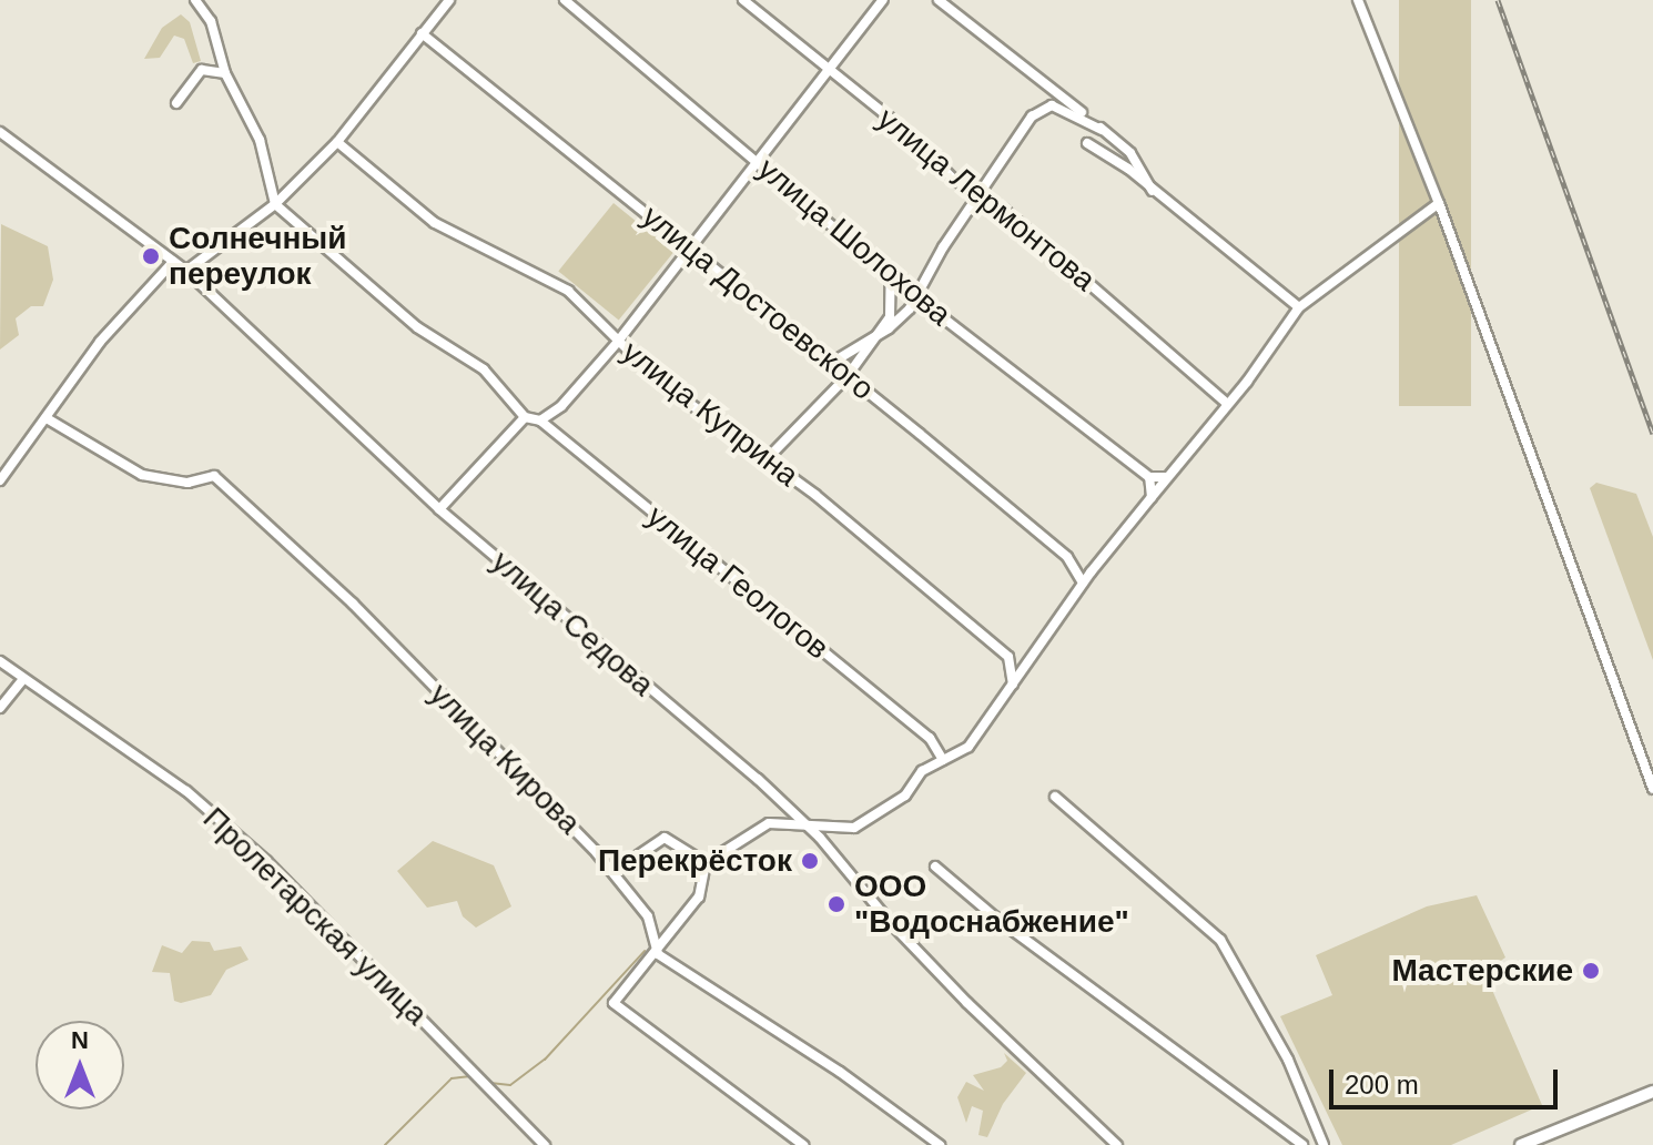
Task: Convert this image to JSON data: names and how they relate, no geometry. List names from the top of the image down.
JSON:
{
  "streets": {
    "street": [
      "улица Лермонтова",
      "улица Шолохова",
      "улица Достоевского",
      "улица Куприна",
      "улица Геологов",
      "улица Седова",
      "улица Кирова",
      "Пролетарская улица"
    ]
  },
  "places": [
    "Солнечный переулок",
    "Перекрёсток",
    "ООО \"Водоснабжение\"",
    "Мастерские"
  ],
  "scale_bar": "200 m",
  "north": "top"
}
